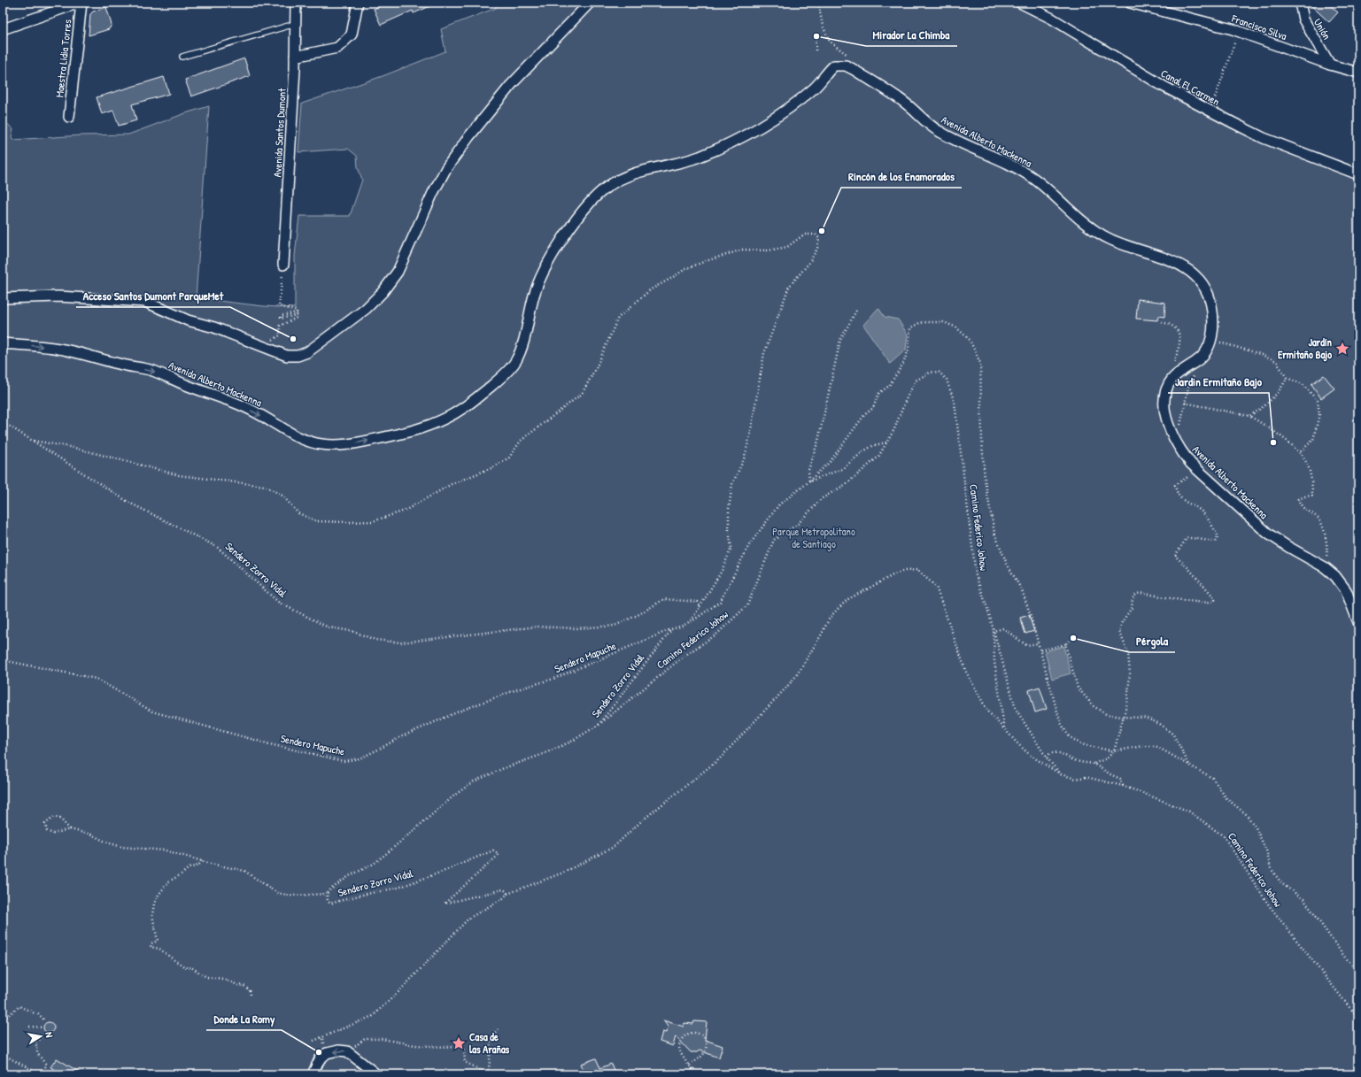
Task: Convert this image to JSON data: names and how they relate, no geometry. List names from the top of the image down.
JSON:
{
  "streets": {
    "street": [
      "Francisco Silva",
      "Unión",
      "Maestra Lidia Torres",
      "Canal El Carmen",
      "Avenida Santos Dumont",
      "Avenida Alberto Mackenna"
    ],
    "path": ["Camino Federico Johow", "Sendero Zorro Vidal", "Sendero Mapuche"]
  },
  "crossings": [
    ["Francisco Silva", "Unión"],
    ["Camino Federico Johow", "Sendero Zorro Vidal"],
    ["Sendero Zorro Vidal", "Sendero Mapuche"]
  ],
  "parks": ["Parque Metropolitano de Santiago"],
  "places": {
    "other": [
      "Mirador La Chimba",
      "Rincón de los Enamorados",
      "Acceso Santos Dumont ParqueMet",
      "Jardin Ermitaño Bajo",
      "Pérgola",
      "Donde La Romy"
    ],
    "place": ["Jardín Ermitaño Bajo", "Casa de las Arañas"]
  },
  "north": "right"
}
